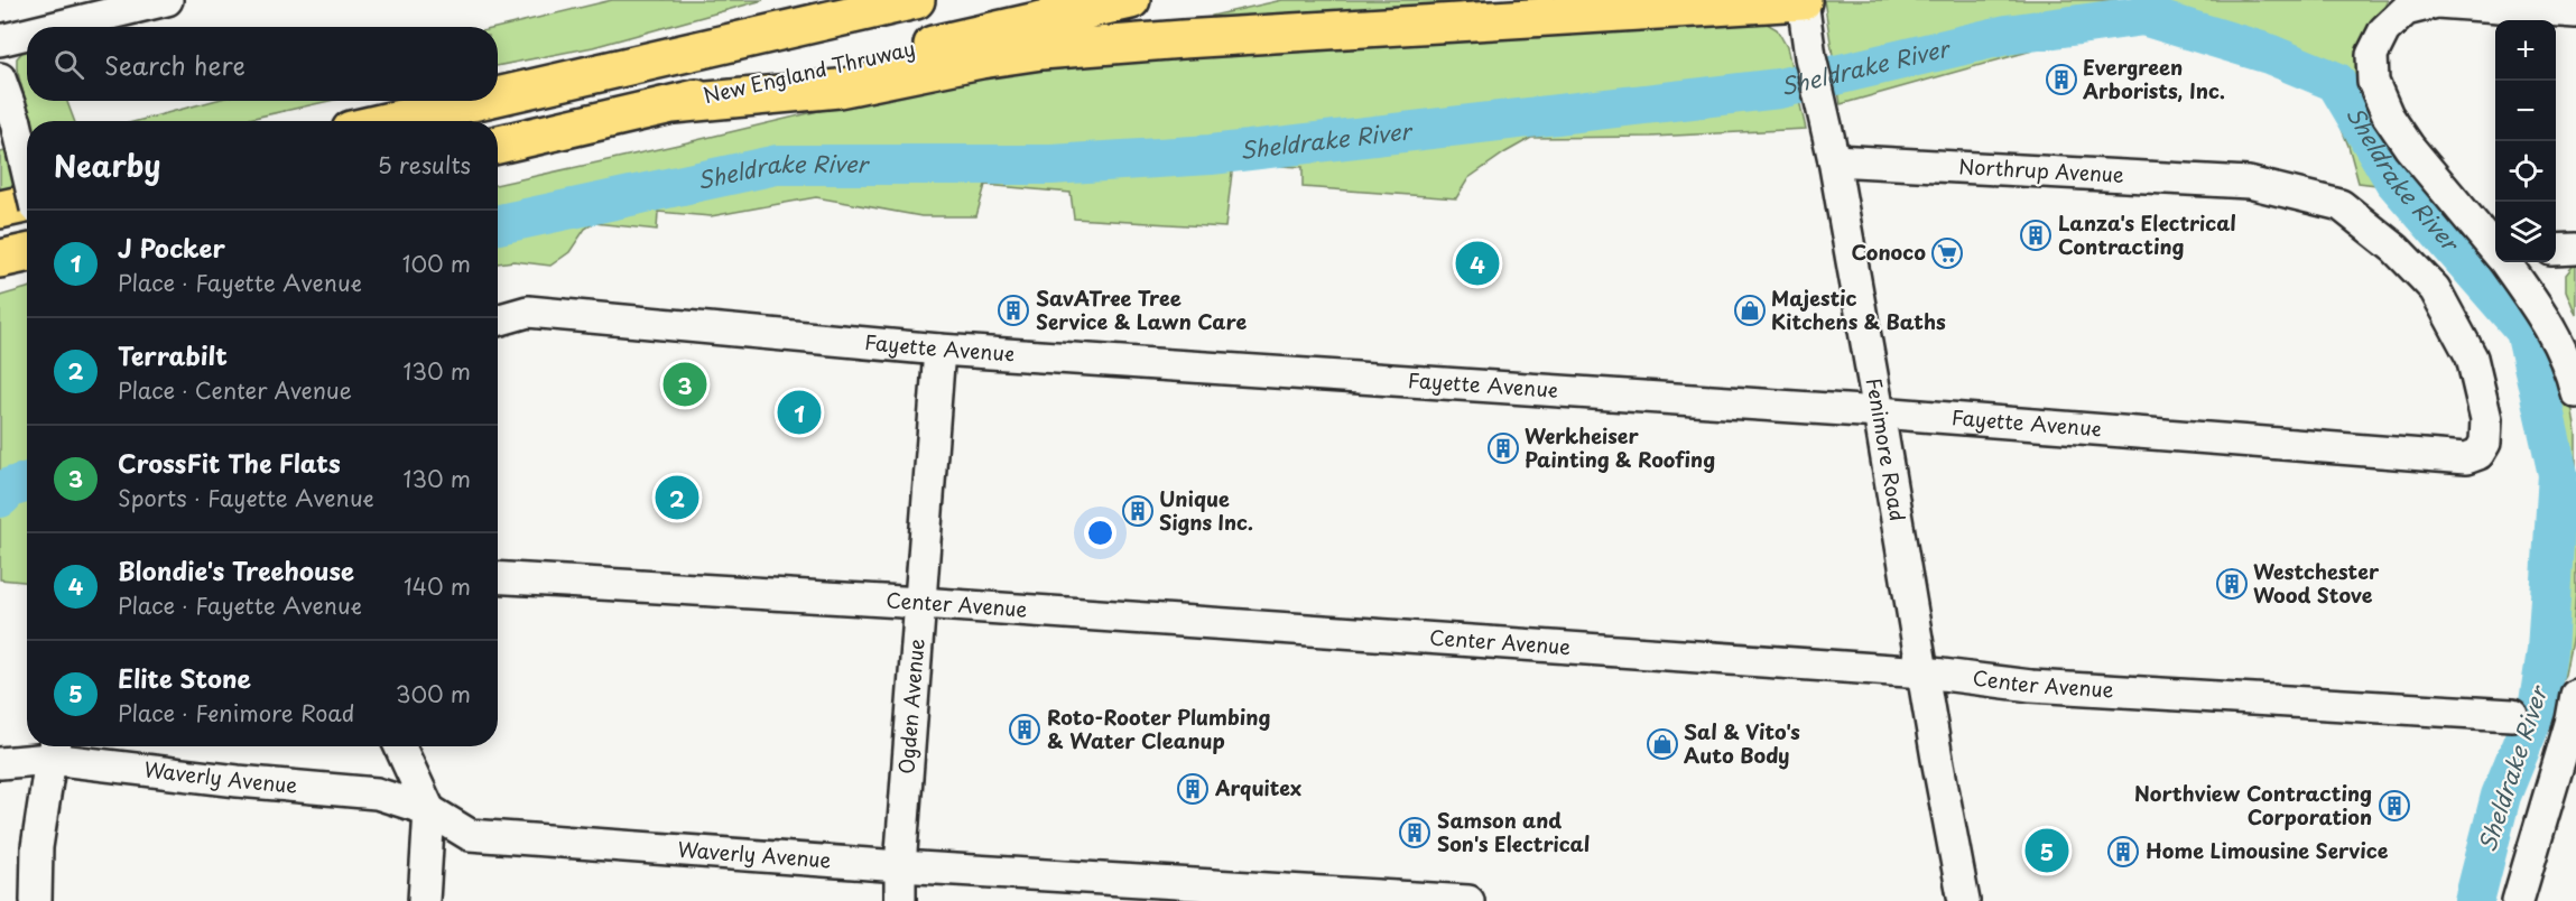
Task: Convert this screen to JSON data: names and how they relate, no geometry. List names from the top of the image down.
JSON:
{
  "streets": {
    "highway": ["New England Thruway"],
    "street": [
      "Northrup Avenue",
      "Fayette Avenue",
      "Fenimore Road",
      "Center Avenue",
      "Ogden Avenue",
      "Waverly Avenue"
    ]
  },
  "crossings": [
    ["Northrup Avenue", "Fayette Avenue"],
    ["Northrup Avenue", "Fenimore Road"],
    ["Fayette Avenue", "Fenimore Road"],
    ["Fayette Avenue", "Ogden Avenue"],
    ["Fenimore Road", "Center Avenue"],
    ["Center Avenue", "Ogden Avenue"],
    ["Ogden Avenue", "Waverly Avenue"]
  ],
  "water": ["Sheldrake River"],
  "places": {
    "building": [
      "Evergreen Arborists, Inc.",
      "Lanza's Electrical Contracting",
      "SavATree Tree Service & Lawn Care",
      "Werkheiser Painting & Roofing",
      "Unique Signs Inc.",
      "Westchester Wood Stove",
      "Roto-Rooter Plumbing & Water Cleanup",
      "Arquitex",
      "Northview Contracting Corporation",
      "Samson and Son's Electrical",
      "Home Limousine Service"
    ],
    "supermarket": ["Conoco"],
    "shop": ["Majestic Kitchens & Baths", "Sal & Vito's Auto Body"]
  },
  "page": {
    "map_buttons": ["+", "−"],
    "search": "Search here",
    "heading": ["Nearby", "5 results"],
    "list": [
      {
        "mark": "1",
        "name": "J Pocker",
        "note": "Place · Fayette Avenue",
        "value": "100 m"
      },
      {
        "mark": "2",
        "name": "Terrabilt",
        "note": "Place · Center Avenue",
        "value": "130 m"
      },
      {
        "mark": "3",
        "name": "CrossFit The Flats",
        "note": "Sports · Fayette Avenue",
        "value": "130 m"
      },
      {
        "mark": "4",
        "name": "Blondie's Treehouse",
        "note": "Place · Fayette Avenue",
        "value": "140 m"
      },
      {
        "mark": "5",
        "name": "Elite Stone",
        "note": "Place · Fenimore Road",
        "value": "300 m"
      }
    ],
    "pins": [
      "4",
      "3",
      "1",
      "2",
      "5"
    ]
  }
}
